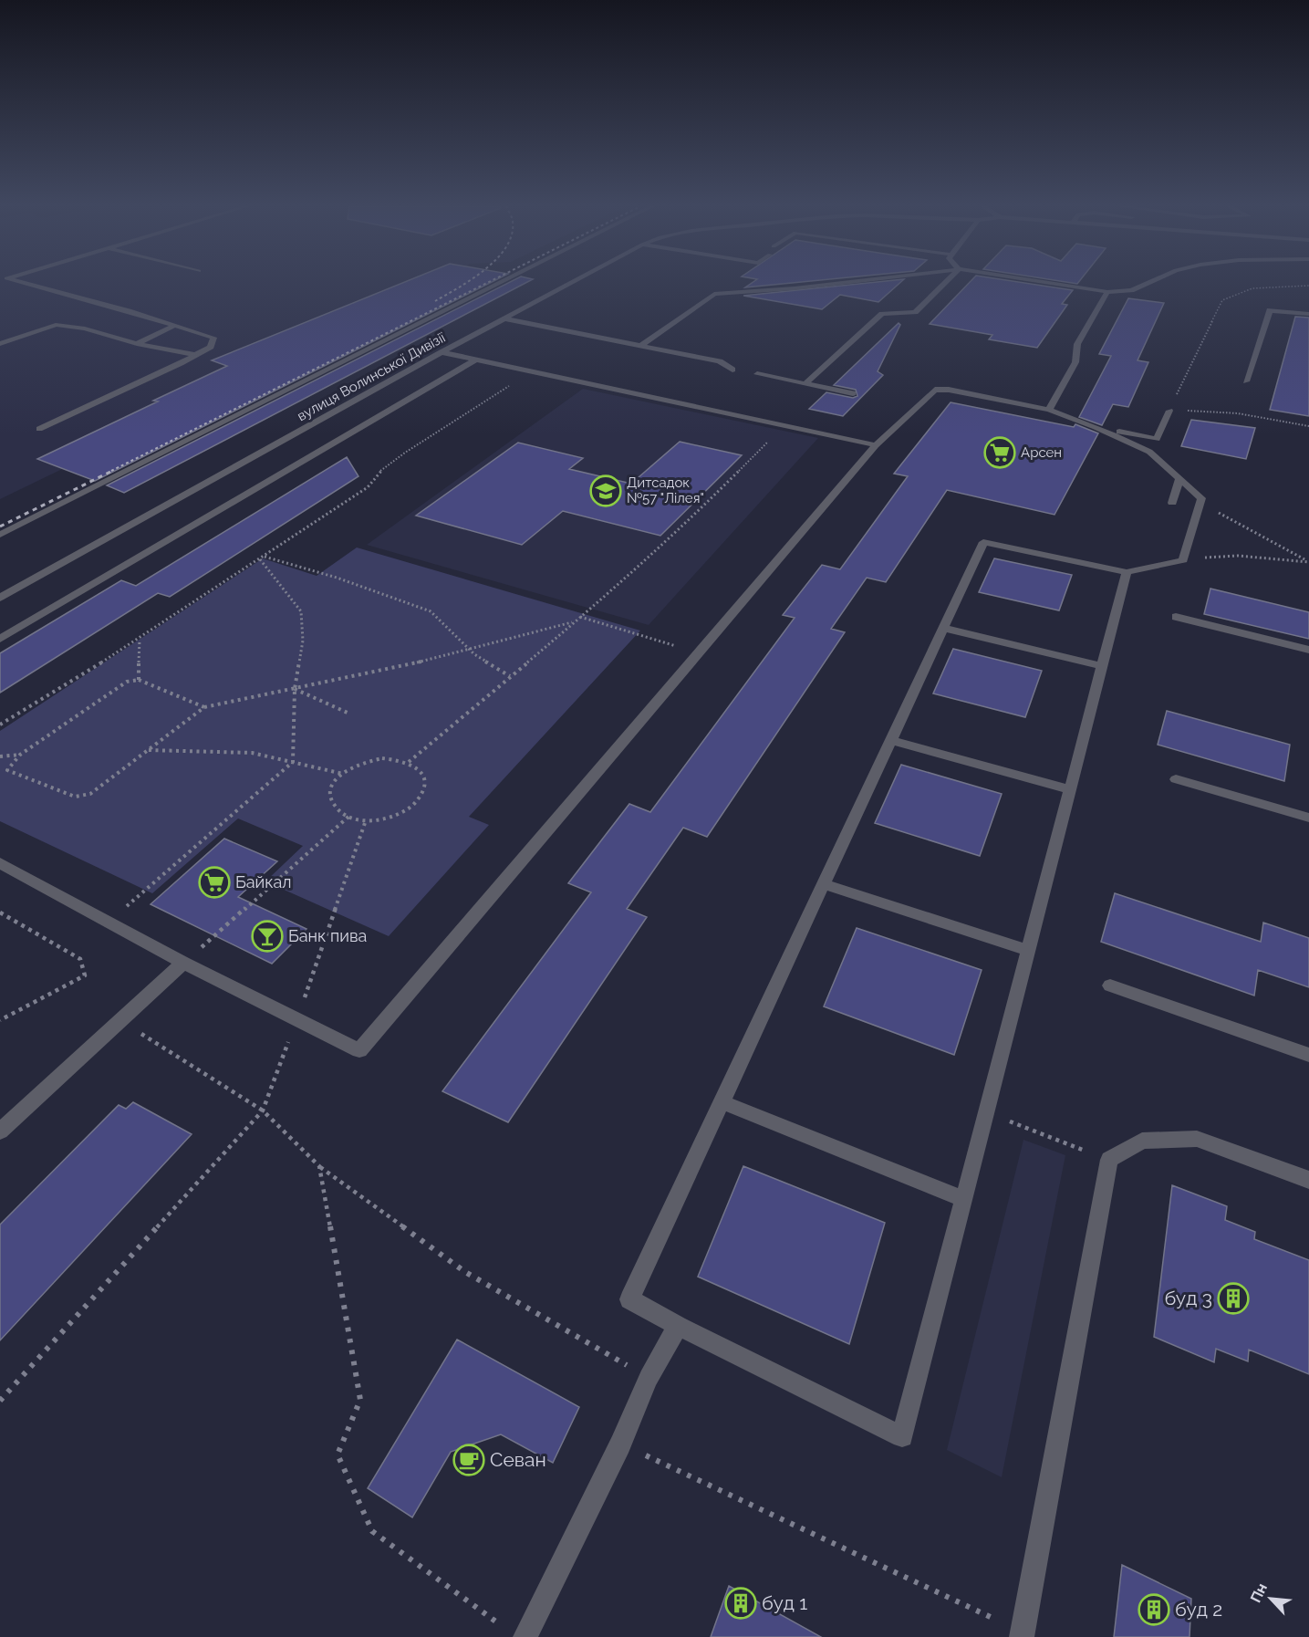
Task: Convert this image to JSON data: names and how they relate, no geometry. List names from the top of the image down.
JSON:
{
  "streets": {
    "street": ["вулиця Волинської Дивізії"]
  },
  "places": {
    "supermarket": ["Арсен", "Байкал"],
    "school or university": ["Дитсадок №57 \"Лілея\""],
    "bar": ["Банк пива"],
    "building": ["буд 3", "буд 1", "буд 2"],
    "cafe": ["Севан"]
  },
  "north": "top left"
}
